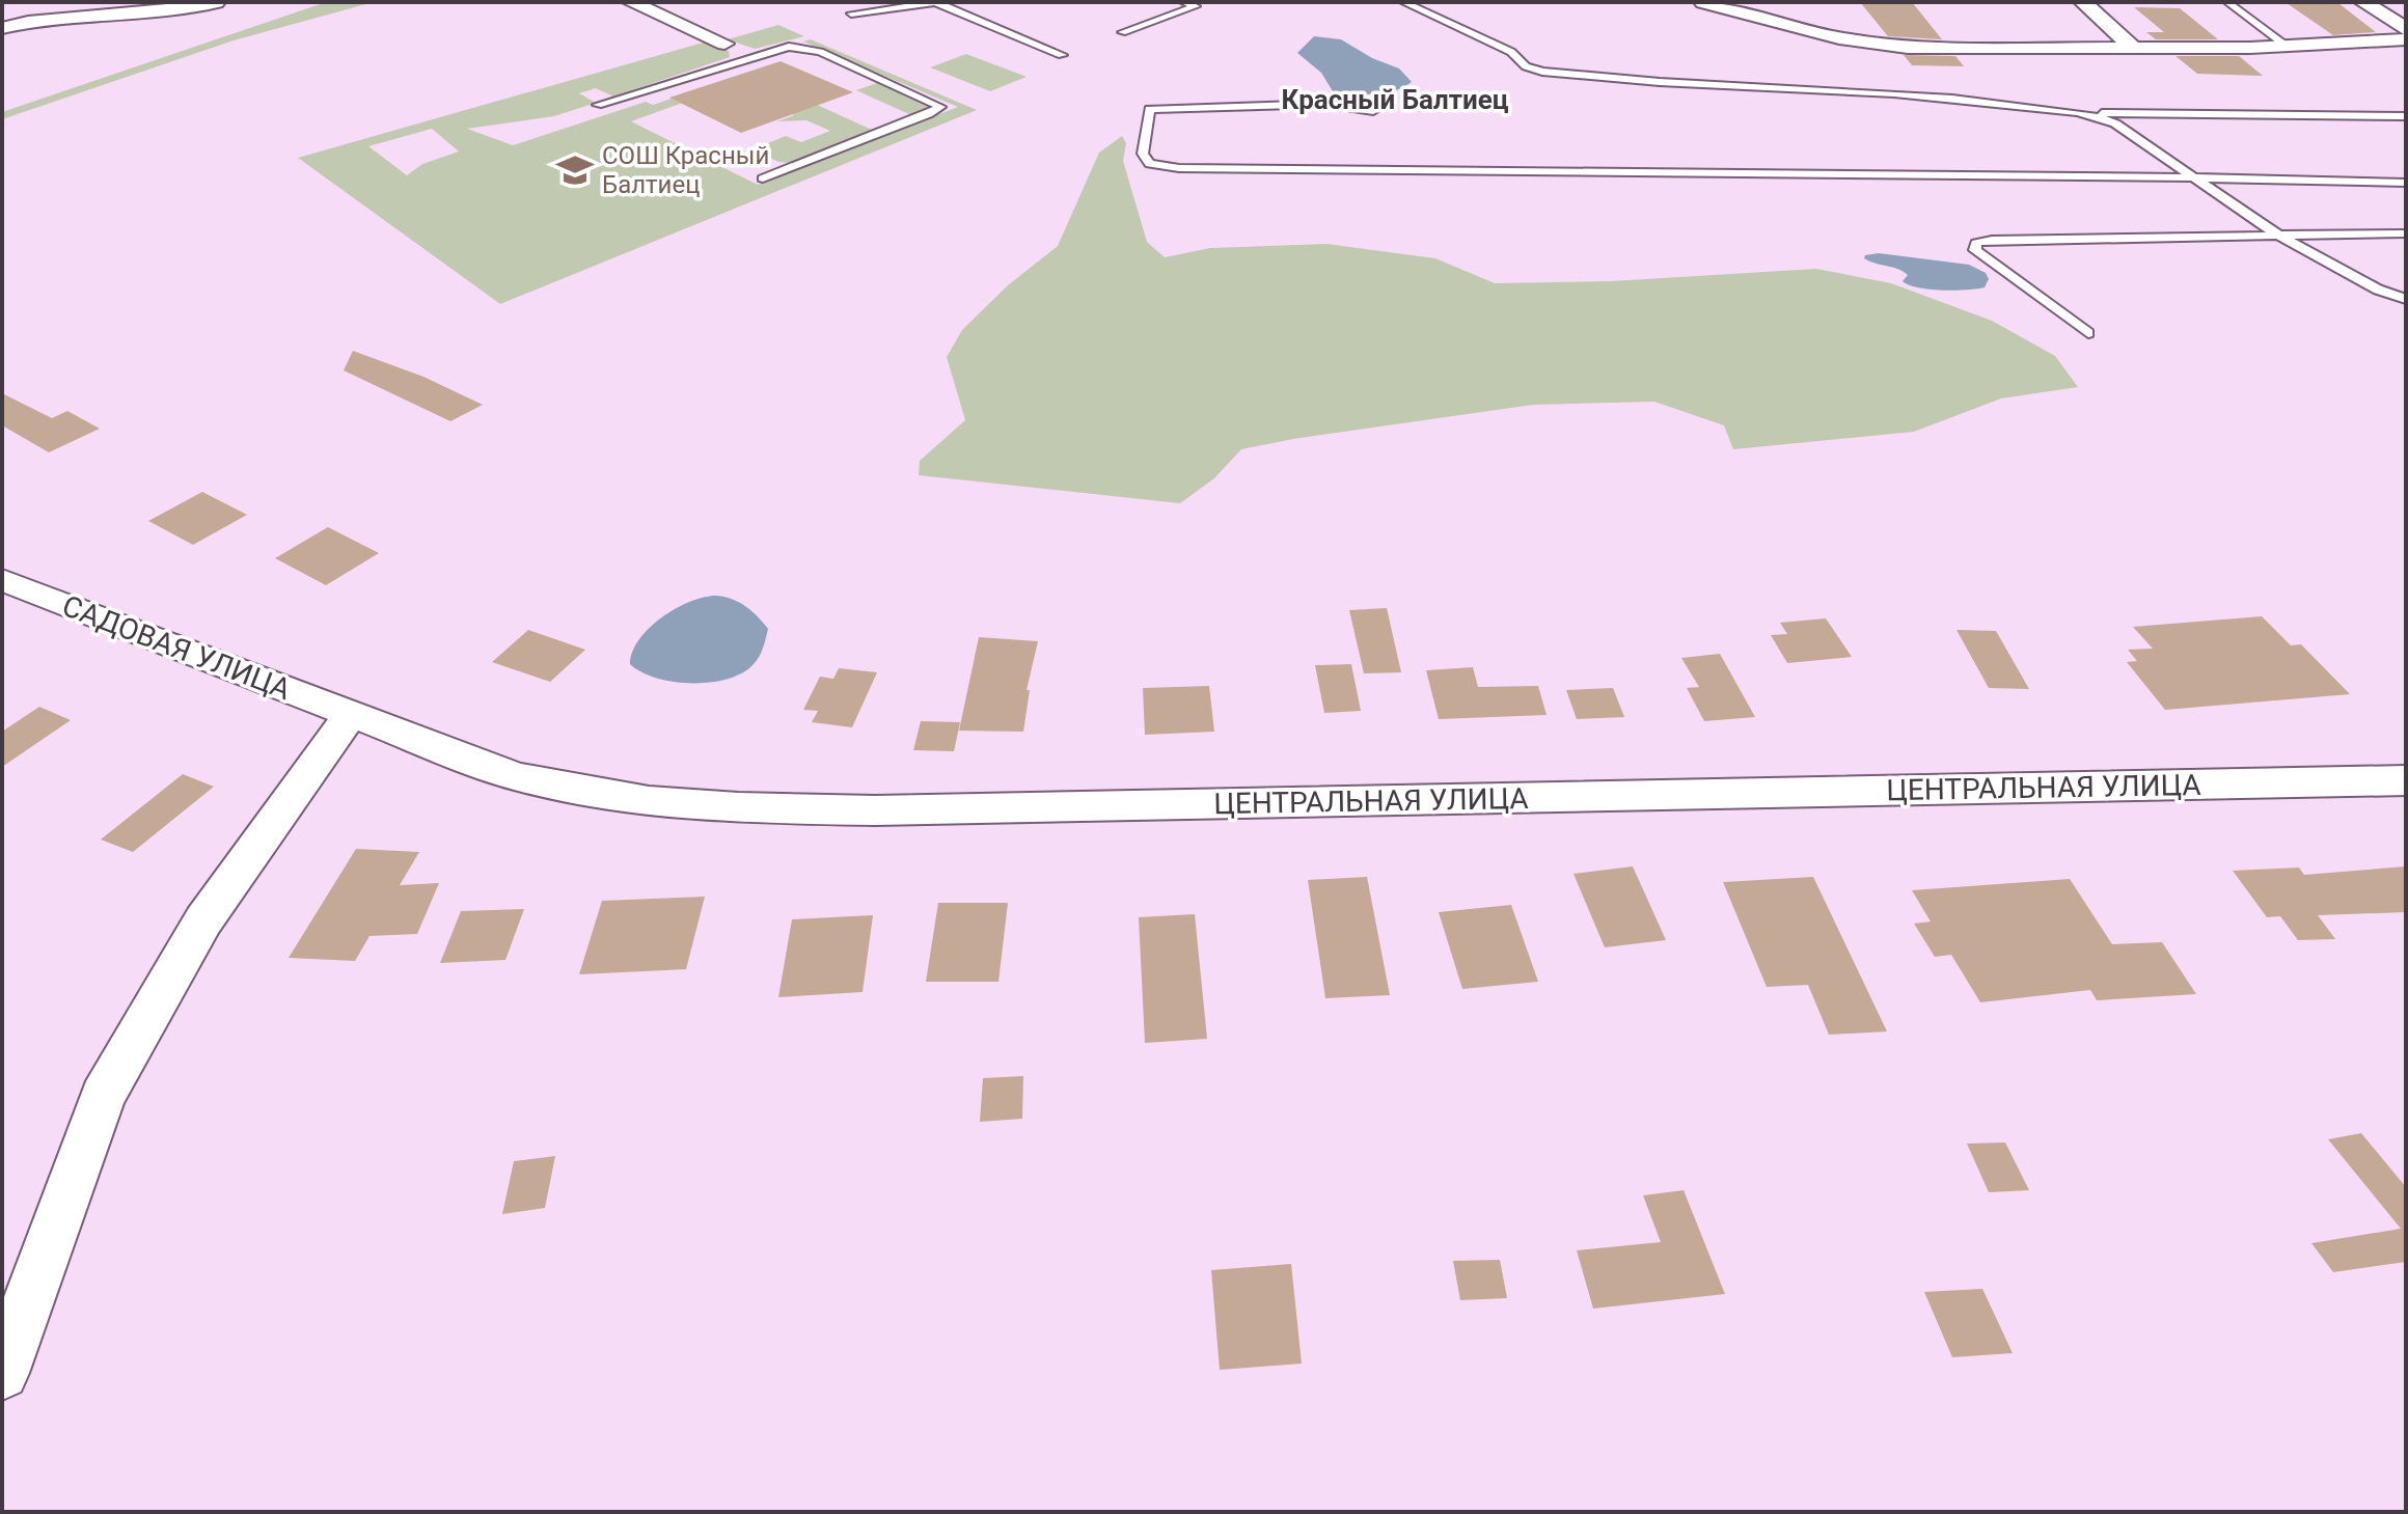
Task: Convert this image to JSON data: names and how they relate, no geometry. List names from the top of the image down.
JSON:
{
  "streets": {
    "street": ["САДОВАЯ УЛИЦА", "ЦЕНТРАЛЬНАЯ УЛИЦА"]
  },
  "crossings": [
    ["САДОВАЯ УЛИЦА", "ЦЕНТРАЛЬНАЯ УЛИЦА"]
  ],
  "districts": ["Красный Балтиец"],
  "places": {
    "school or university": ["СОШ Красный Балтиец"]
  }
}
